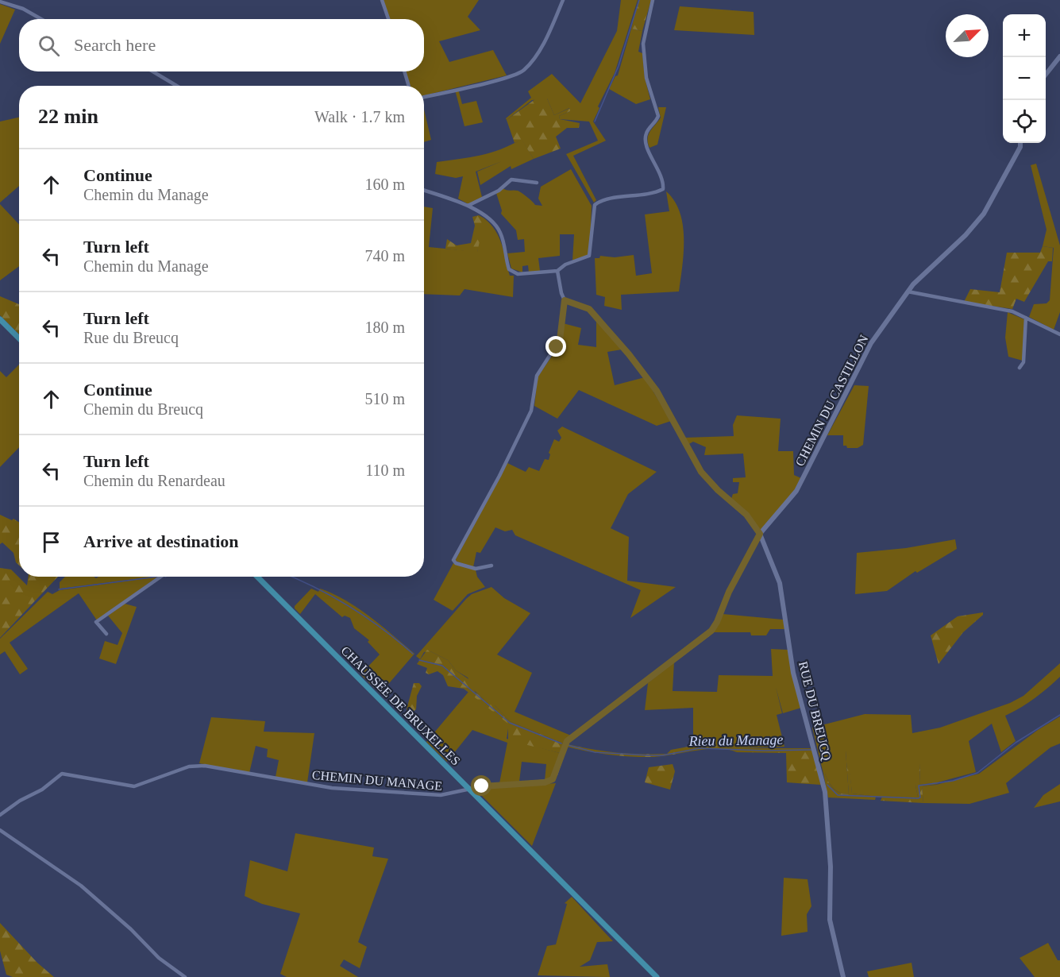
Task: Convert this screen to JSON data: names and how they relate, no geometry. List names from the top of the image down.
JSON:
{
  "streets": {
    "main road": ["CHAUSSÉE DE BRUXELLES"],
    "street": ["CHEMIN DU CASTILLON", "RUE DU BREUCQ", "CHEMIN DU MANAGE"]
  },
  "crossings": [
    ["CHEMIN DU CASTILLON", "RUE DU BREUCQ"],
    ["CHEMIN DU CASTILLON", "CHEMIN DU MANAGE"],
    ["CHAUSSÉE DE BRUXELLES", "CHEMIN DU MANAGE"],
    ["RUE DU BREUCQ", "CHEMIN DU MANAGE"]
  ],
  "water": ["Rieu du Manage"],
  "north": "top right",
  "page": {
    "map_buttons": ["+", "−"],
    "search": "Search here",
    "heading": ["22 min", "Walk · 1.7 km"],
    "list": [
      ["Continue", "Chemin du Manage", "160 m"],
      ["Turn left", "Chemin du Manage", "740 m"],
      ["Turn left", "Rue du Breucq", "180 m"],
      ["Continue", "Chemin du Breucq", "510 m"],
      ["Turn left", "Chemin du Renardeau", "110 m"],
      "Arrive at destination"
    ]
  }
}
